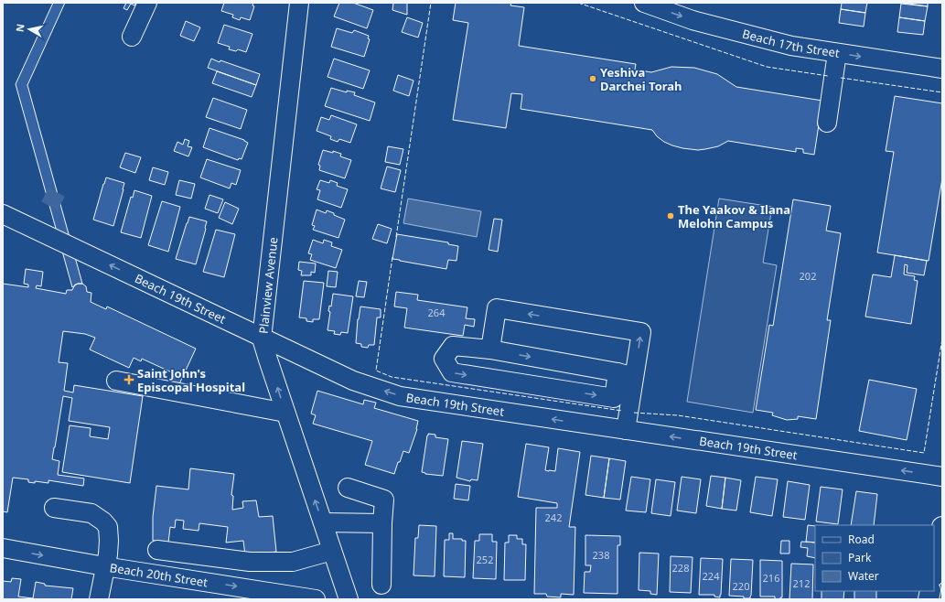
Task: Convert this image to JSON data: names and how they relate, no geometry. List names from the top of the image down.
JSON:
{
  "streets": {
    "street": [
      "Beach 17th Street",
      "Plainview Avenue",
      "Beach 19th Street",
      "Beach 20th Street"
    ]
  },
  "crossings": [
    ["Plainview Avenue", "Beach 19th Street"]
  ],
  "one_way": ["Beach 17th Street", "Beach 20th Street"],
  "places": {
    "other": ["Yeshiva Darchei Torah", "The Yaakov & Ilana Melohn Campus"],
    "health": ["Saint John's Episcopal Hospital"]
  },
  "house_numbers": [
    "202",
    "264",
    "242",
    "238",
    "252",
    "228",
    "224",
    "216",
    "212",
    "220"
  ],
  "legend": ["Road", "Park", "Water"],
  "north": "left"
}
